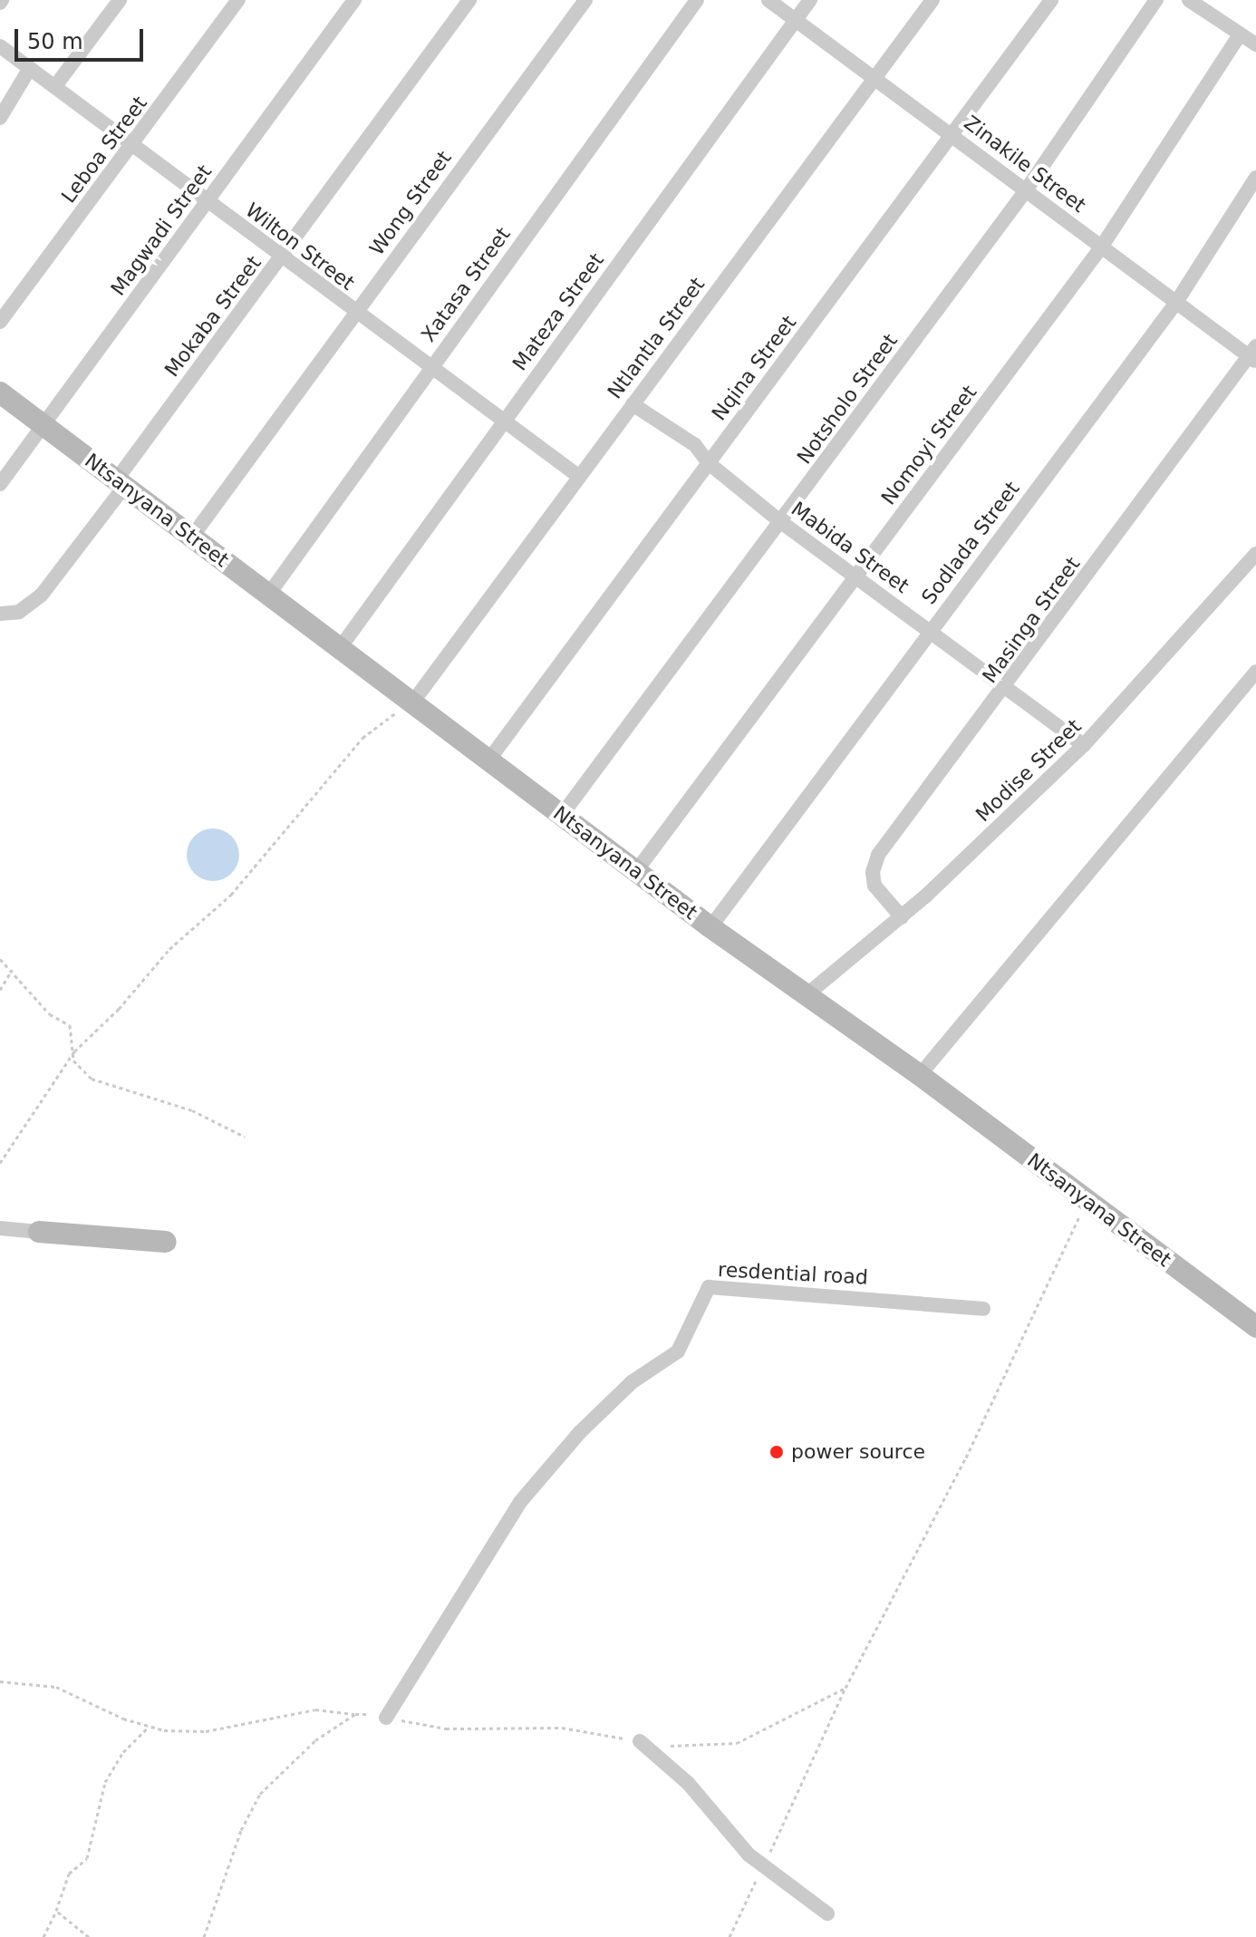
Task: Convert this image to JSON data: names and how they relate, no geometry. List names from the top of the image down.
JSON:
{
  "streets": {
    "street": [
      "Leboa Street",
      "Zinakile Street",
      "Wong Street",
      "Magwadi Street",
      "Wilton Street",
      "Xatasa Street",
      "Mateza Street",
      "Mokaba Street",
      "Ntlantla Street",
      "Nqina Street",
      "Notsholo Street",
      "Nomoyi Street",
      "Ntsanyana Street",
      "Sodlada Street",
      "Mabida Street",
      "Masinga Street",
      "Modise Street",
      "resdential road"
    ]
  },
  "crossings": [
    ["Leboa Street", "Wilton Street"],
    ["Zinakile Street", "Mateza Street"],
    ["Zinakile Street", "Ntlantla Street"],
    ["Zinakile Street", "Nqina Street"],
    ["Zinakile Street", "Notsholo Street"],
    ["Zinakile Street", "Nomoyi Street"],
    ["Zinakile Street", "Sodlada Street"],
    ["Zinakile Street", "Masinga Street"],
    ["Wong Street", "Wilton Street"],
    ["Wong Street", "Ntsanyana Street"],
    ["Magwadi Street", "Wilton Street"],
    ["Magwadi Street", "Ntsanyana Street"],
    ["Wilton Street", "Xatasa Street"],
    ["Wilton Street", "Mateza Street"],
    ["Wilton Street", "Mokaba Street"],
    ["Wilton Street", "Ntlantla Street"],
    ["Xatasa Street", "Ntsanyana Street"],
    ["Mateza Street", "Ntsanyana Street"],
    ["Mokaba Street", "Ntsanyana Street"],
    ["Ntlantla Street", "Ntsanyana Street"],
    ["Ntlantla Street", "Mabida Street"],
    ["Nqina Street", "Ntsanyana Street"],
    ["Nqina Street", "Mabida Street"],
    ["Notsholo Street", "Ntsanyana Street"],
    ["Notsholo Street", "Mabida Street"],
    ["Nomoyi Street", "Ntsanyana Street"],
    ["Nomoyi Street", "Mabida Street"],
    ["Ntsanyana Street", "Sodlada Street"],
    ["Ntsanyana Street", "Modise Street"],
    ["Sodlada Street", "Mabida Street"],
    ["Mabida Street", "Masinga Street"],
    ["Mabida Street", "Modise Street"],
    ["Masinga Street", "Modise Street"]
  ],
  "places": ["power source"],
  "scale_bar": "50 m"
}
